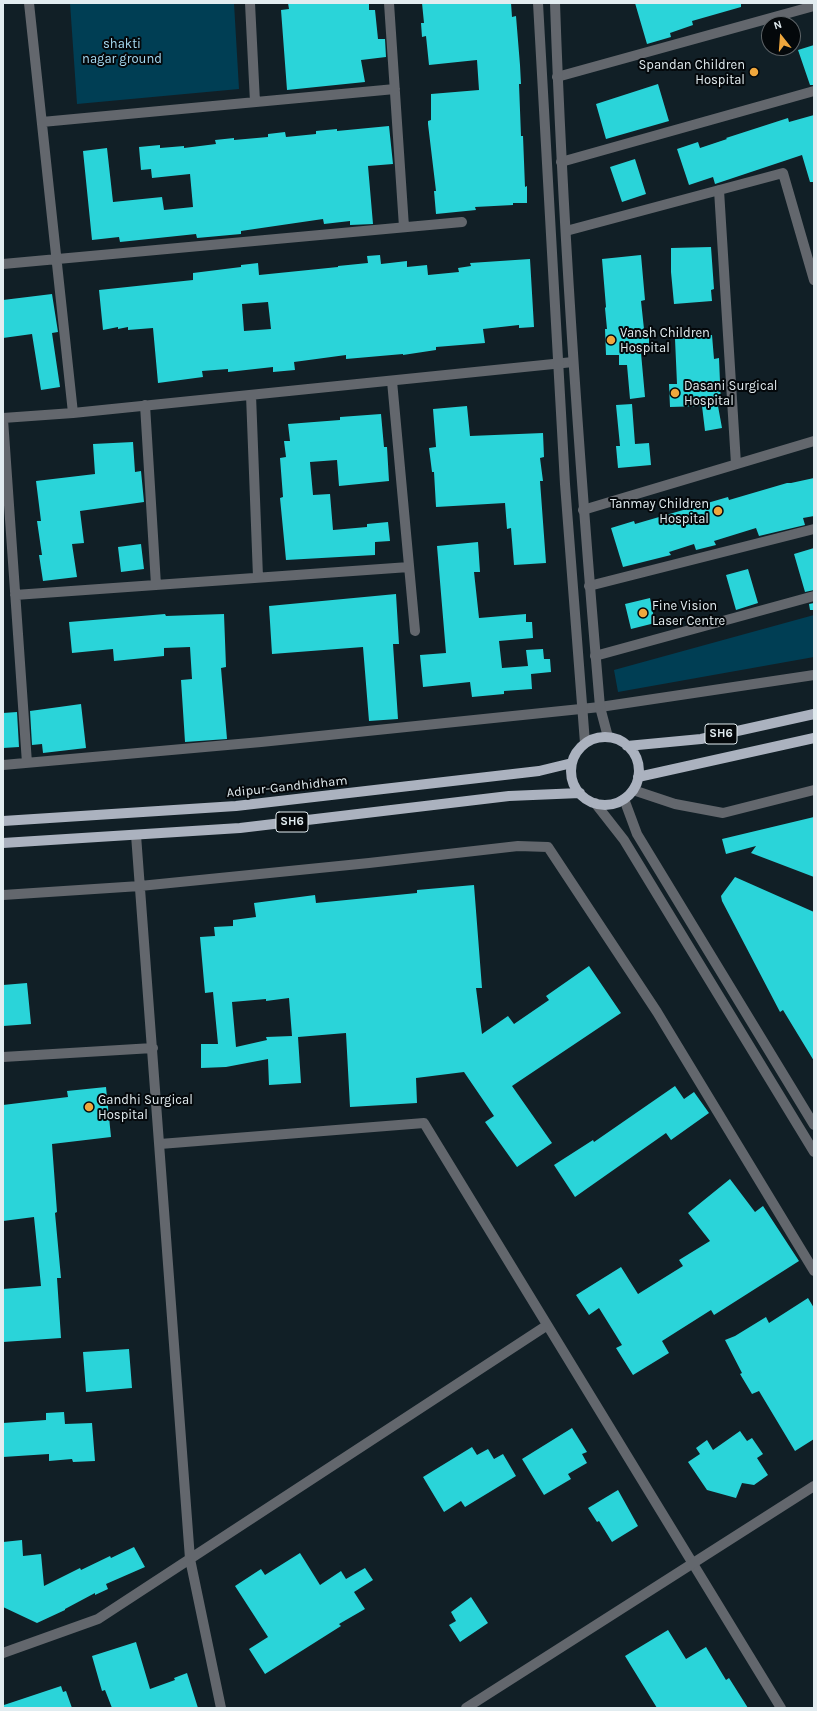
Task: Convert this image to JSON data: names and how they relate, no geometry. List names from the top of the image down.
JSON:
{
  "streets": {
    "main road": ["SH6", "Adipur-Gandhidham"]
  },
  "crossings": [
    ["SH6", "Adipur-Gandhidham"]
  ],
  "parks": ["shakti nagar ground"],
  "places": [
    "Spandan Children Hospital",
    "Vansh Children Hospital",
    "Dasani Surgical Hospital",
    "Tanmay Children Hospital",
    "Fine Vision Laser Centre",
    "Gandhi Surgical Hospital"
  ],
  "north": "top"
}
